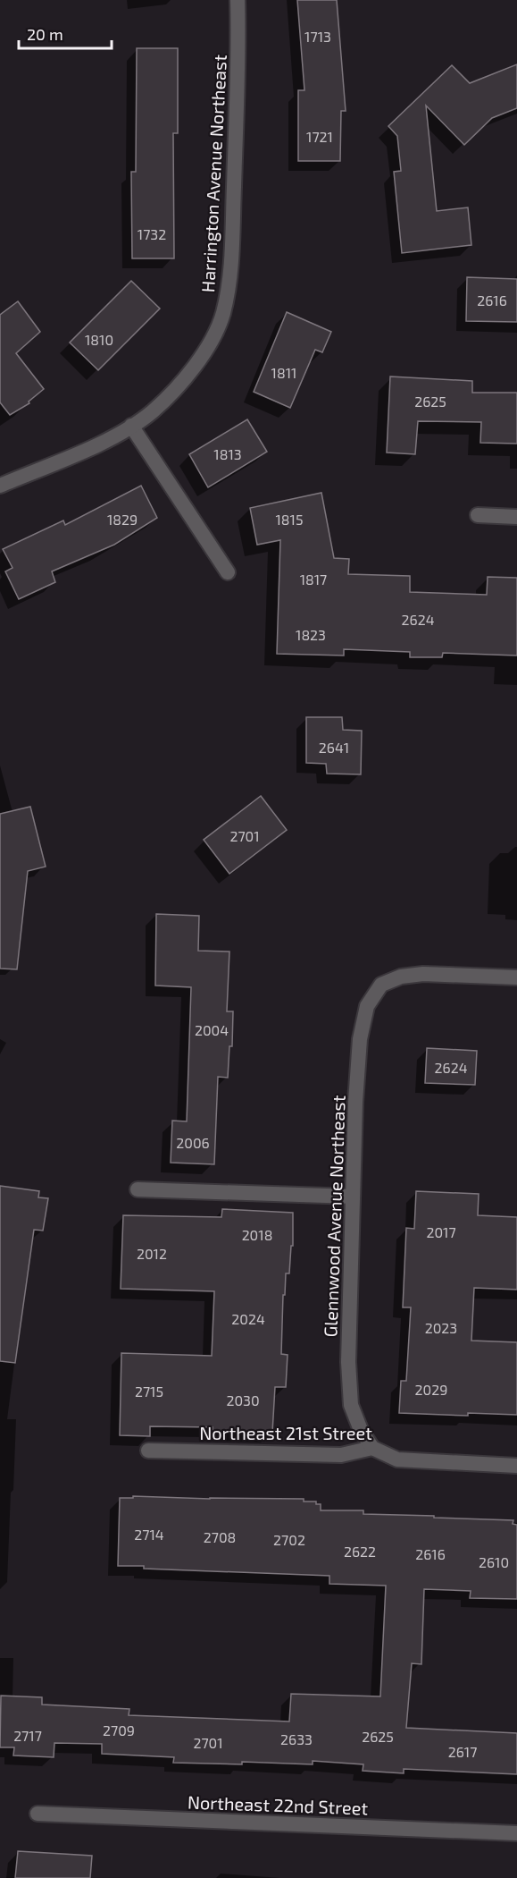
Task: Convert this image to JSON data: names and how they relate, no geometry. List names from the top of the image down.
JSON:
{
  "streets": {
    "street": [
      "Harrington Avenue Northeast",
      "Glennwood Avenue Northeast",
      "Northeast 21st Street",
      "Northeast 22nd Street"
    ]
  },
  "crossings": [
    ["Glennwood Avenue Northeast", "Northeast 21st Street"]
  ],
  "house_numbers": [
    "1713",
    "1721",
    "1732",
    "2616",
    "1810",
    "1811",
    "2625",
    "1813",
    "1829",
    "1815",
    "1817",
    "2624",
    "1823",
    "2641",
    "2701",
    "2004",
    "2624",
    "2006",
    "2017",
    "2018",
    "2012",
    "2024",
    "2023",
    "2029",
    "2715",
    "2030",
    "2714",
    "2708",
    "2702",
    "2622",
    "2616",
    "2610",
    "2709",
    "2717",
    "2625",
    "2633",
    "2701",
    "2617"
  ],
  "scale_bar": "20 m"
}
